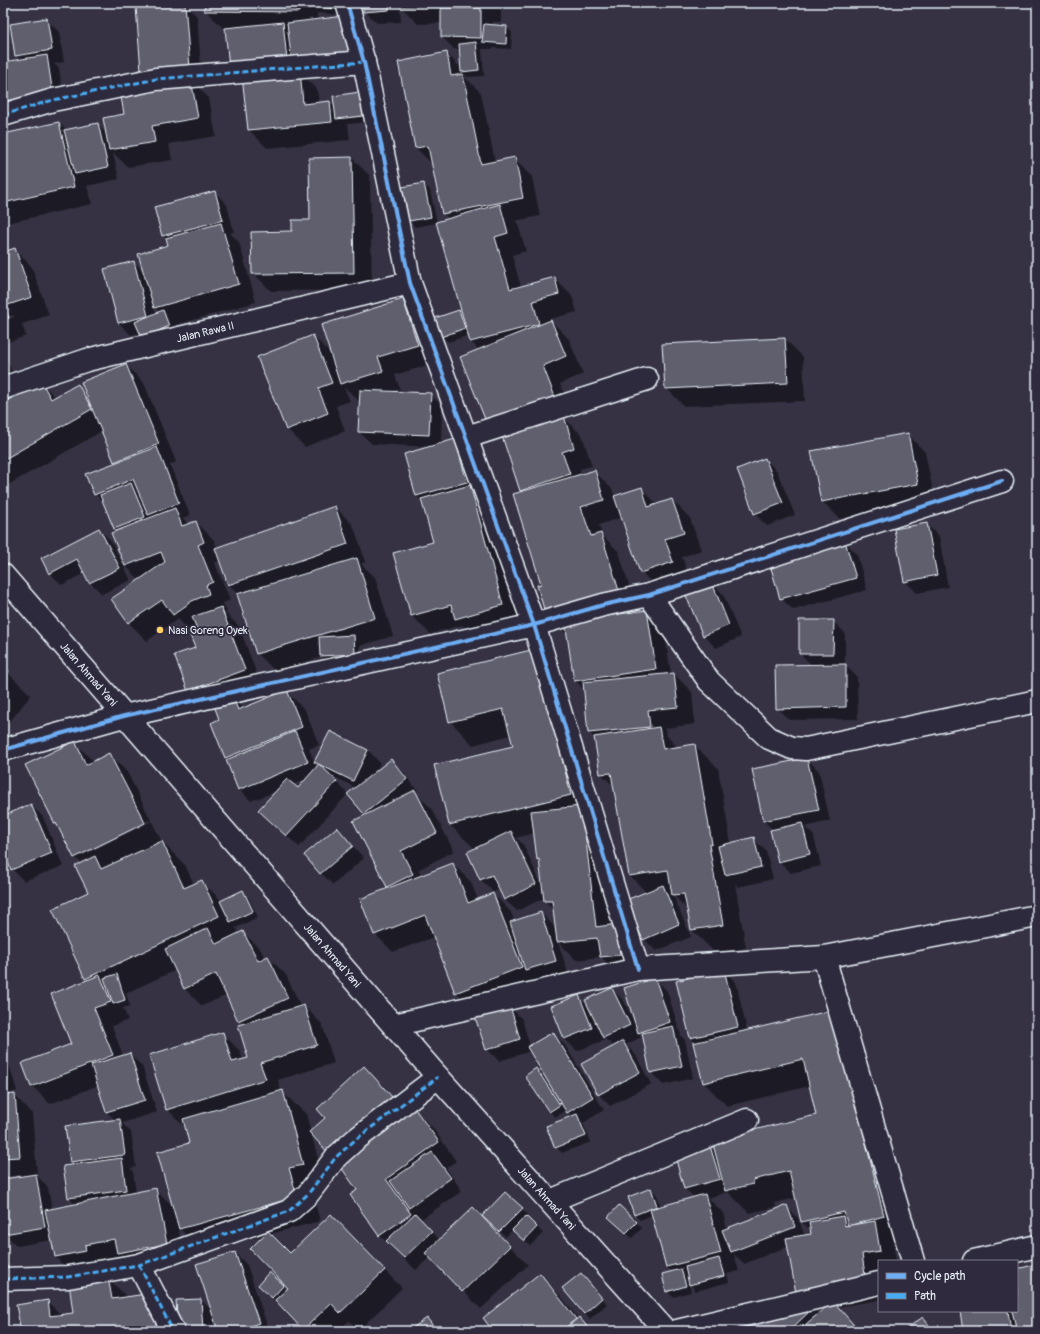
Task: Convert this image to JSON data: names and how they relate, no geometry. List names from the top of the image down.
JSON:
{
  "streets": {
    "main road": ["Jalan Rawa II", "Jalan Ahmad Yani"]
  },
  "places": ["Nasi Goreng Oyek"],
  "legend": ["Cycle path", "Path"]
}
